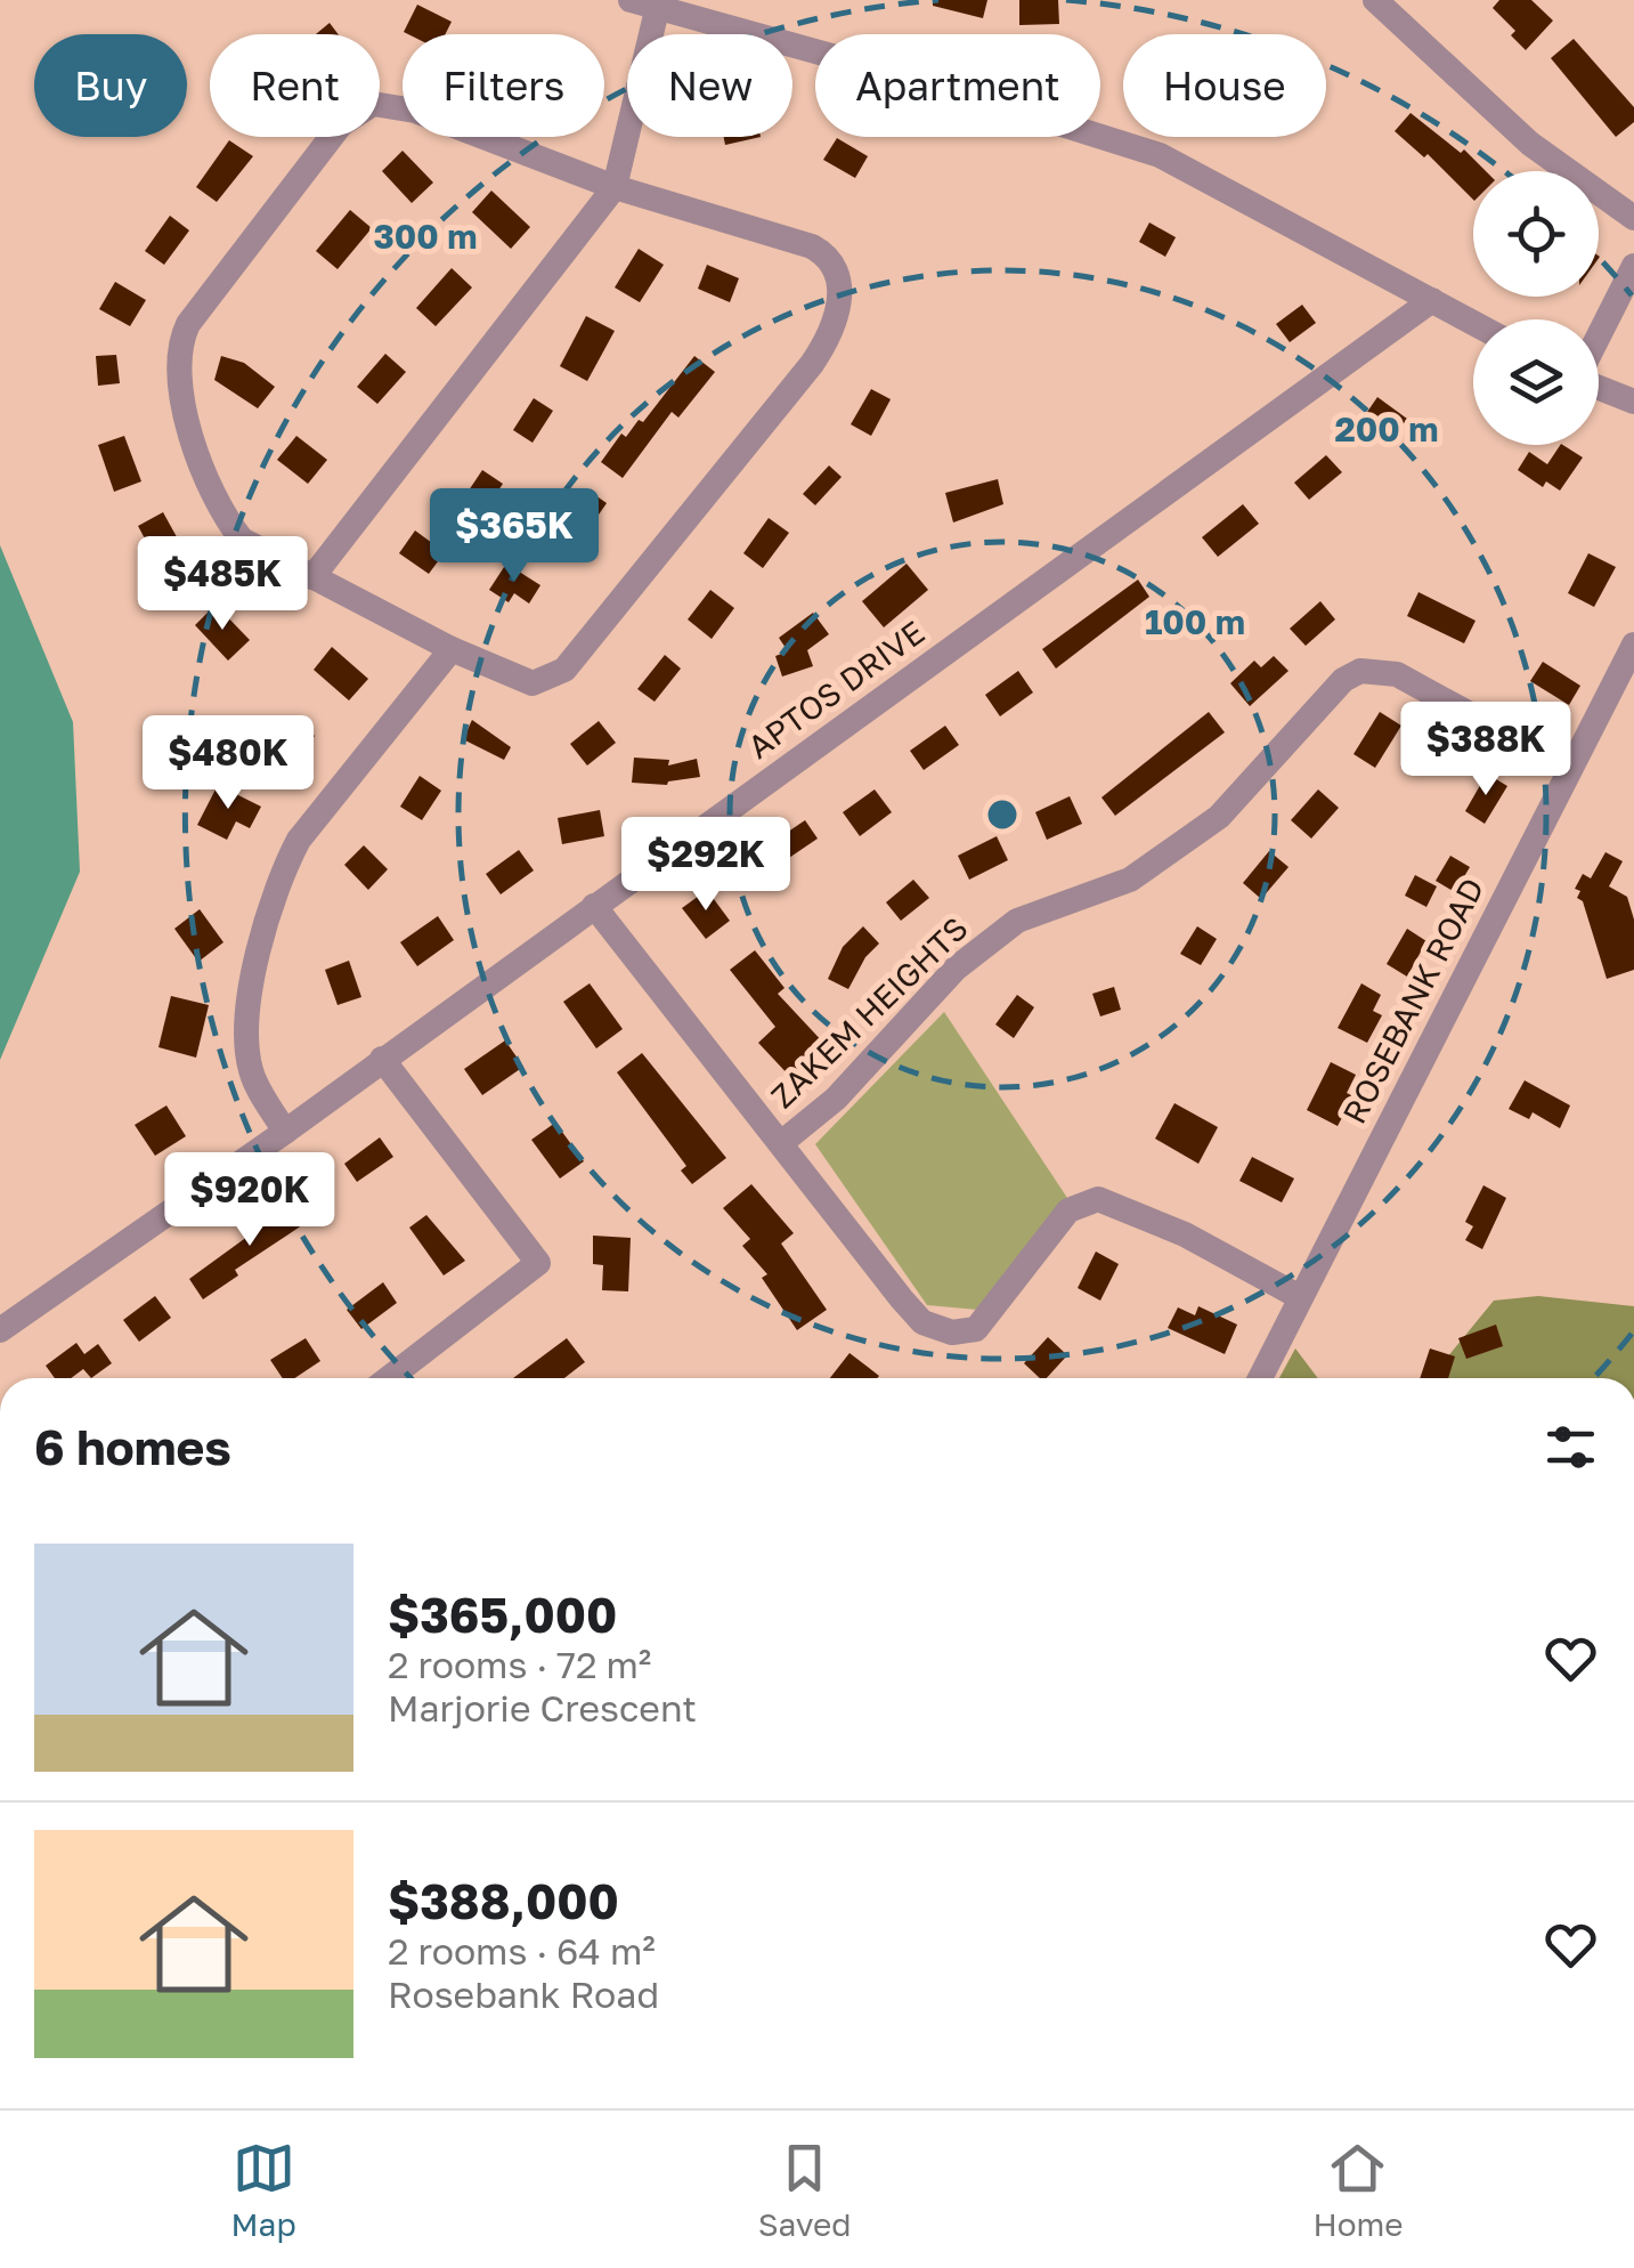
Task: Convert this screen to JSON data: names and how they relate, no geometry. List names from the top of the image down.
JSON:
{
  "streets": {
    "street": ["APTOS DRIVE", "ROSEBANK ROAD", "ZAKEM HEIGHTS"]
  },
  "crossings": [
    ["ROSEBANK ROAD", "ZAKEM HEIGHTS"]
  ],
  "page": {
    "chip": [
      "Buy",
      "Rent",
      "Filters",
      "New",
      "Apartment",
      "House"
    ],
    "price": [
      "$365K",
      "$485K",
      "$388K",
      "$480K",
      "$292K",
      "$920K"
    ],
    "heading": "6 homes",
    "list": [
      {
        "name": "$365,000",
        "note": "2 rooms · 72 m² · Marjorie Crescent"
      },
      {
        "name": "$388,000",
        "note": "2 rooms · 64 m² · Rosebank Road"
      }
    ],
    "tabs": ["Map", "Saved", "Home"]
  },
  "rings": ["300 m", "200 m", "100 m"]
}
